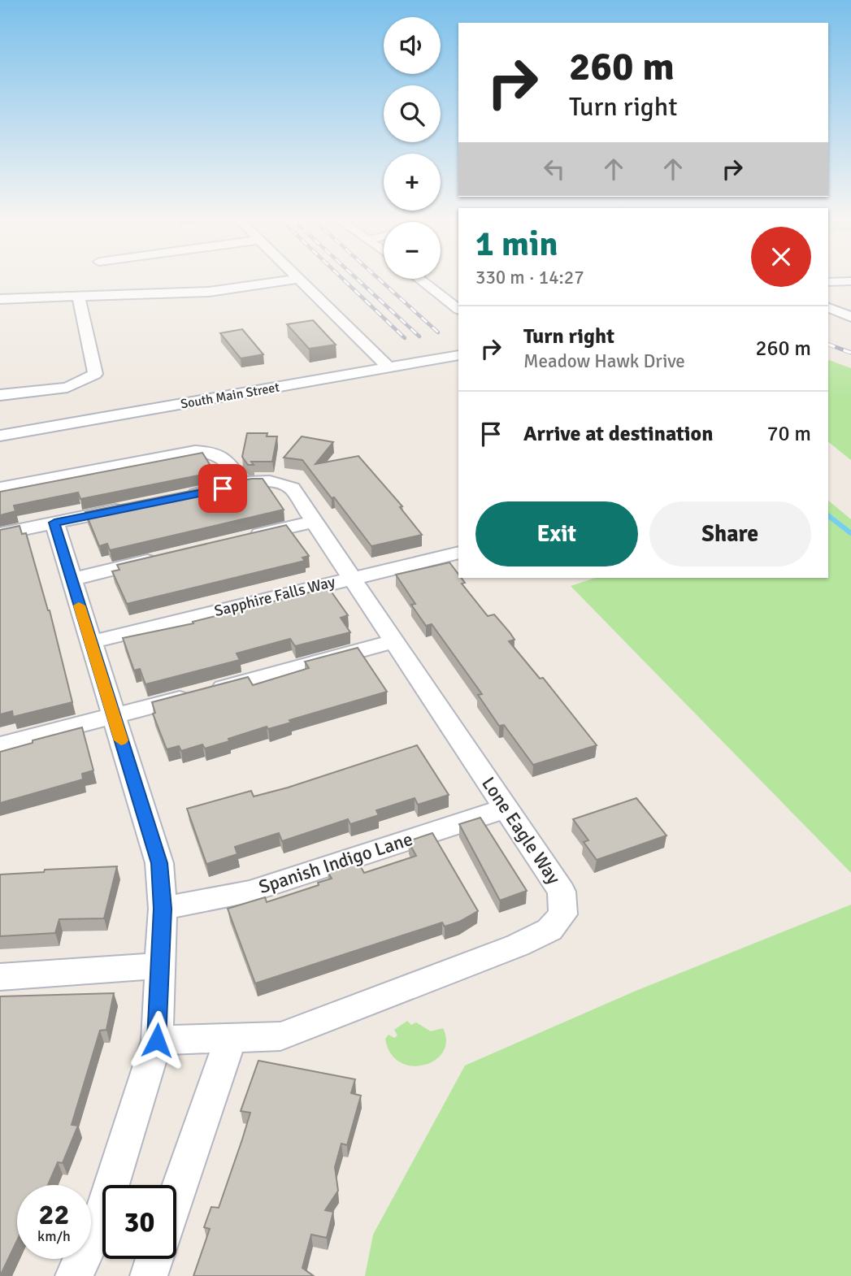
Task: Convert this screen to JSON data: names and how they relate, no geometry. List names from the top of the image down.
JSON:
{
  "streets": {
    "street": [
      "South Main Street",
      "Sapphire Falls Way",
      "Lone Eagle Way",
      "Spanish Indigo Lane"
    ]
  },
  "crossings": [
    ["Sapphire Falls Way", "Lone Eagle Way"],
    ["Lone Eagle Way", "Spanish Indigo Lane"]
  ],
  "page": {
    "map_buttons": ["+", "−"],
    "turn": ["260 m", "Turn right"],
    "heading": ["1 min", "330 m · 14:27"],
    "list": [
      {
        "name": "Turn right",
        "note": "Meadow Hawk Drive",
        "value": "260 m"
      },
      {
        "name": "Arrive at destination",
        "value": "70 m"
      }
    ],
    "buttons": ["Exit", "Share"],
    "speed": "22 km/h",
    "limit": "30"
  }
}
